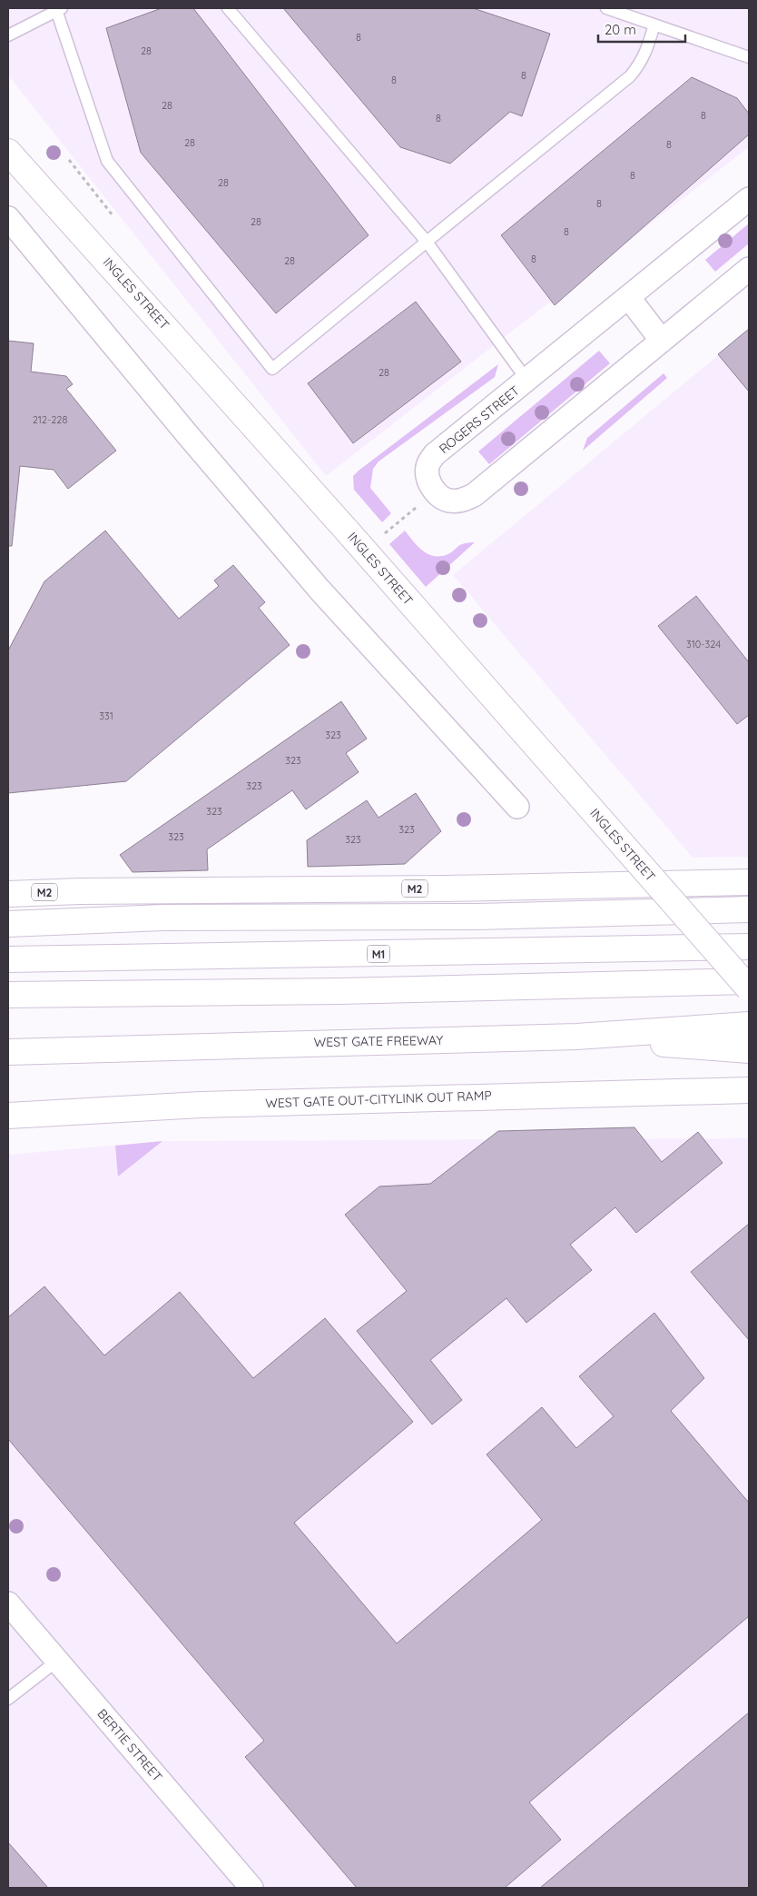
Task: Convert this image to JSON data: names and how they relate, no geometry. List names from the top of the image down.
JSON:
{
  "streets": {
    "main road": [
      "INGLES STREET",
      "M2",
      "M1",
      "WEST GATE FREEWAY",
      "WEST GATE OUT-CITYLINK OUT RAMP"
    ],
    "street": ["ROGERS STREET", "BERTIE STREET"]
  },
  "house_numbers": [
    "8",
    "28",
    "8",
    "8",
    "28",
    "8",
    "8",
    "28",
    "8",
    "8",
    "28",
    "8",
    "28",
    "8",
    "8",
    "28",
    "28",
    "212-228",
    "310-324",
    "331",
    "323",
    "323",
    "323",
    "323",
    "323",
    "323",
    "323"
  ],
  "scale_bar": "20 m"
}
